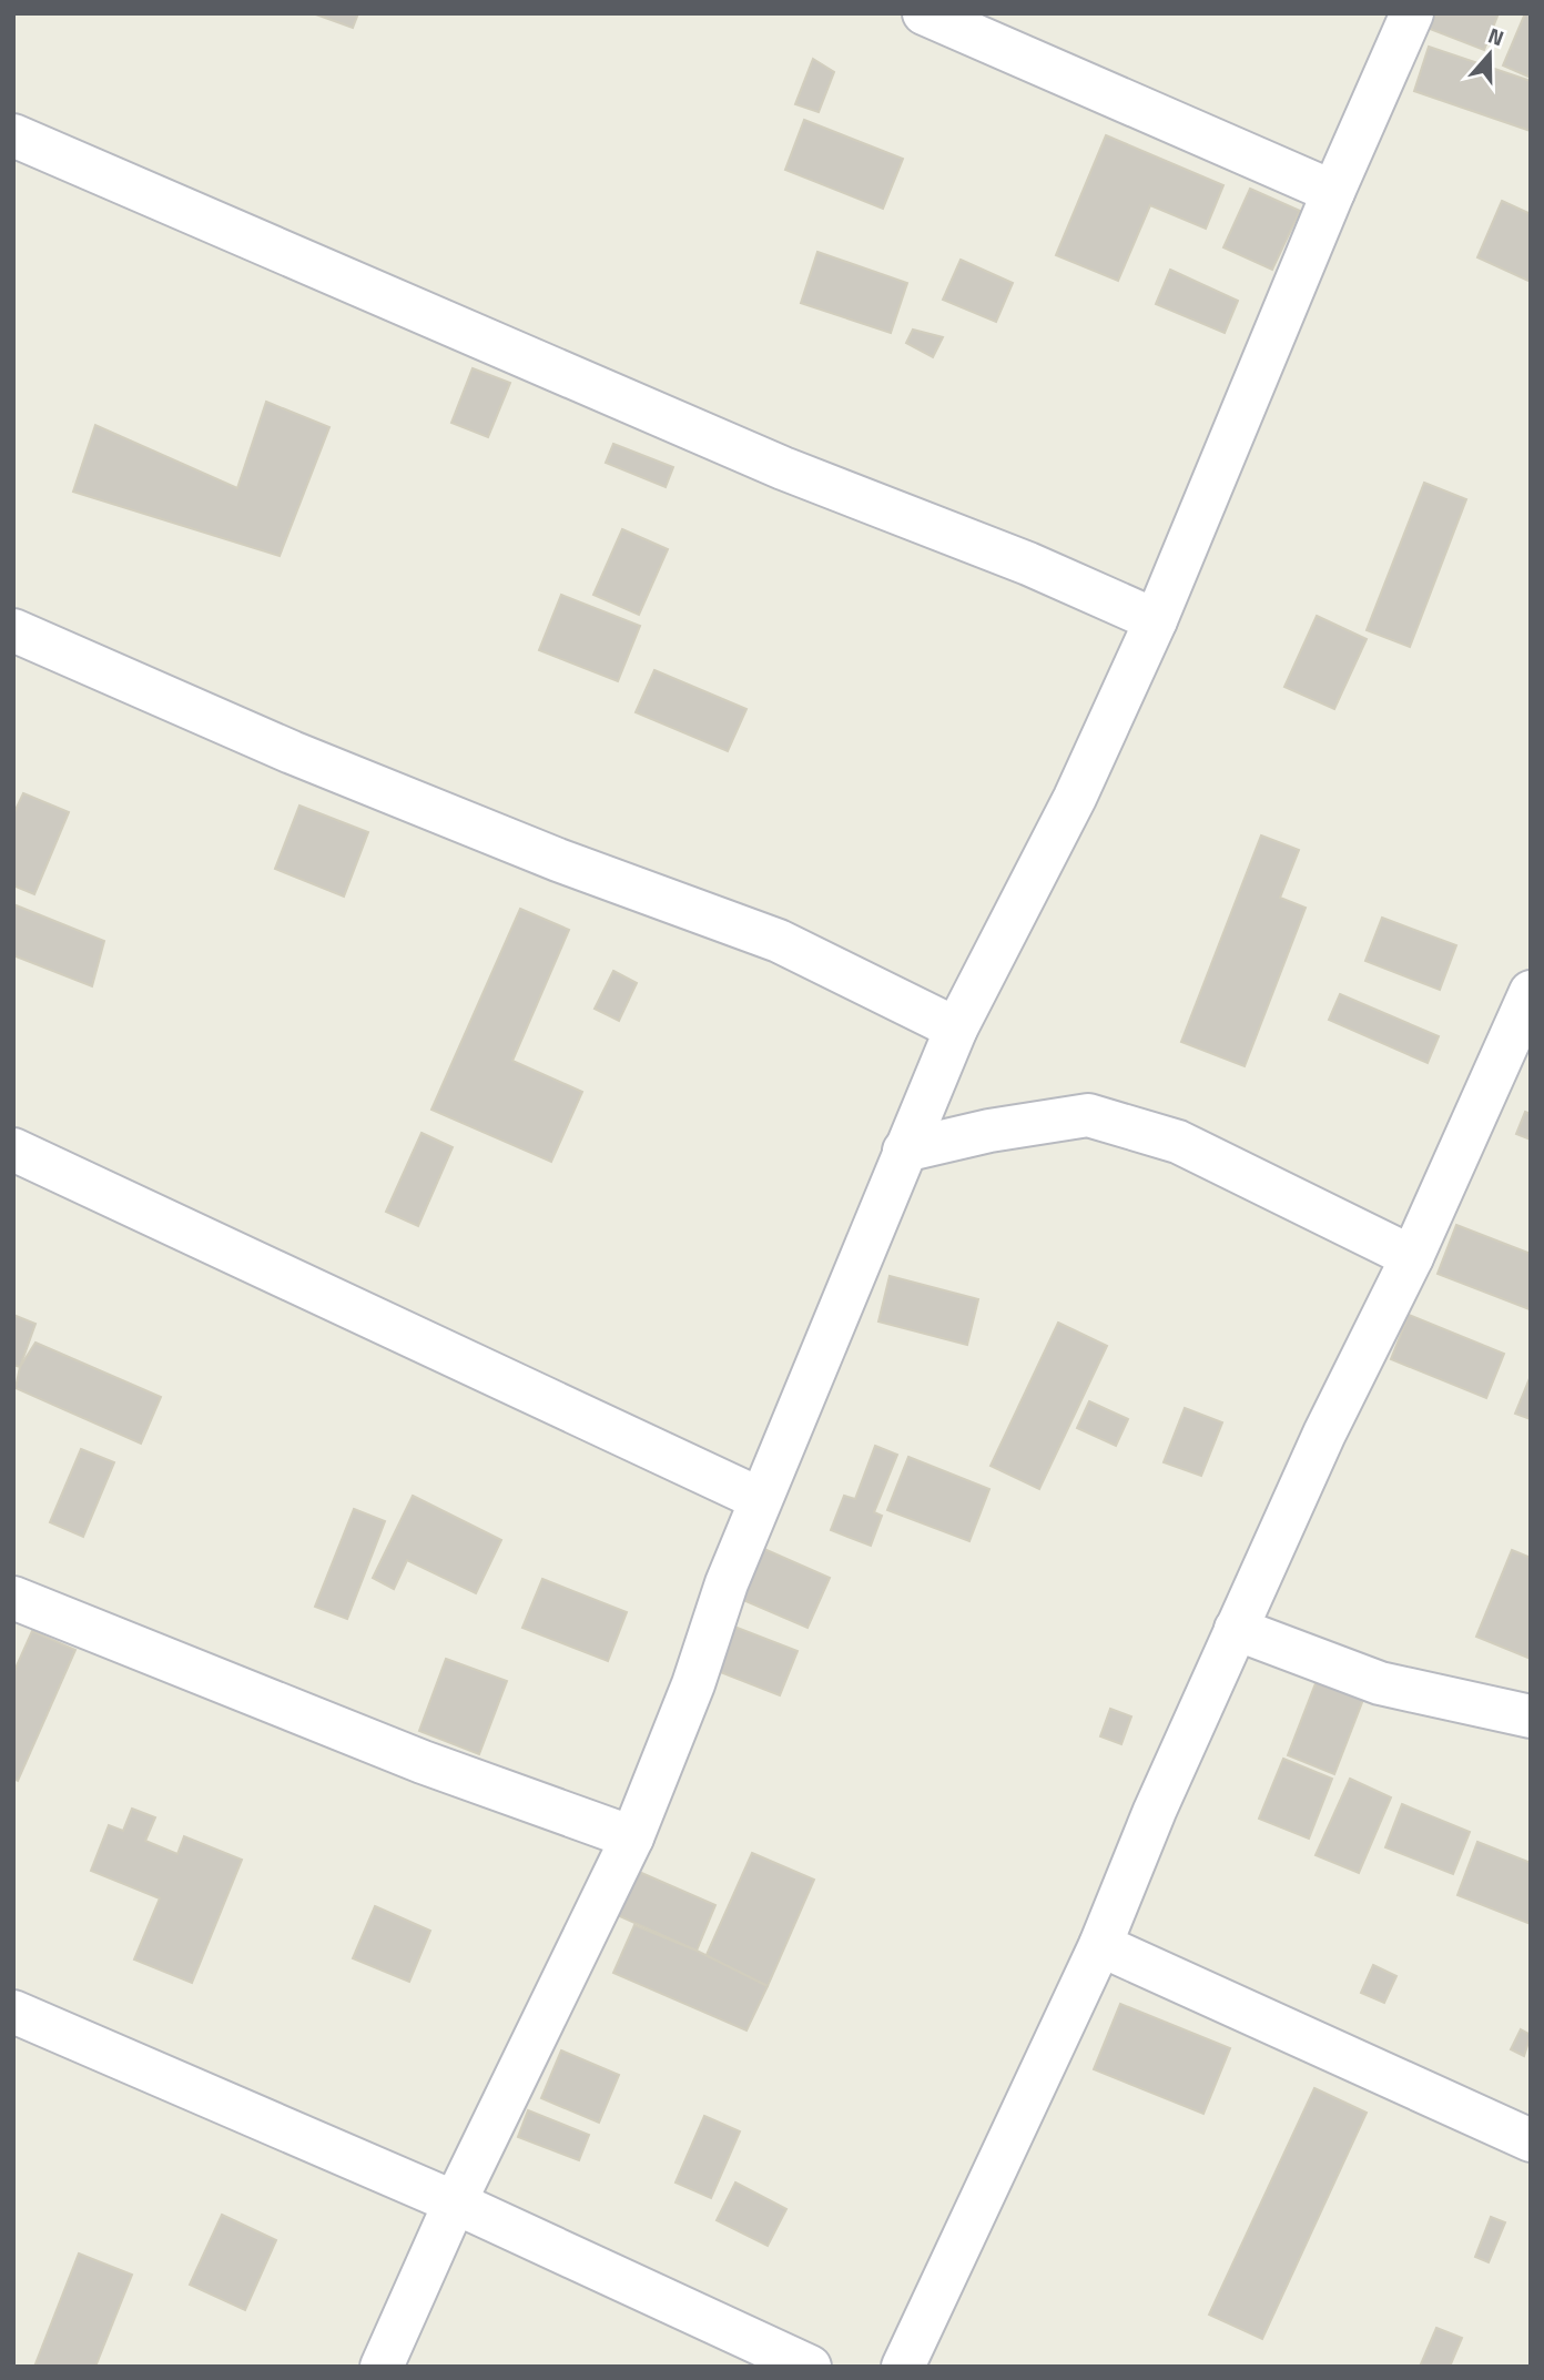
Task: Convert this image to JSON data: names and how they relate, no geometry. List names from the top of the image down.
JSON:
{
  "north": "top"
}
